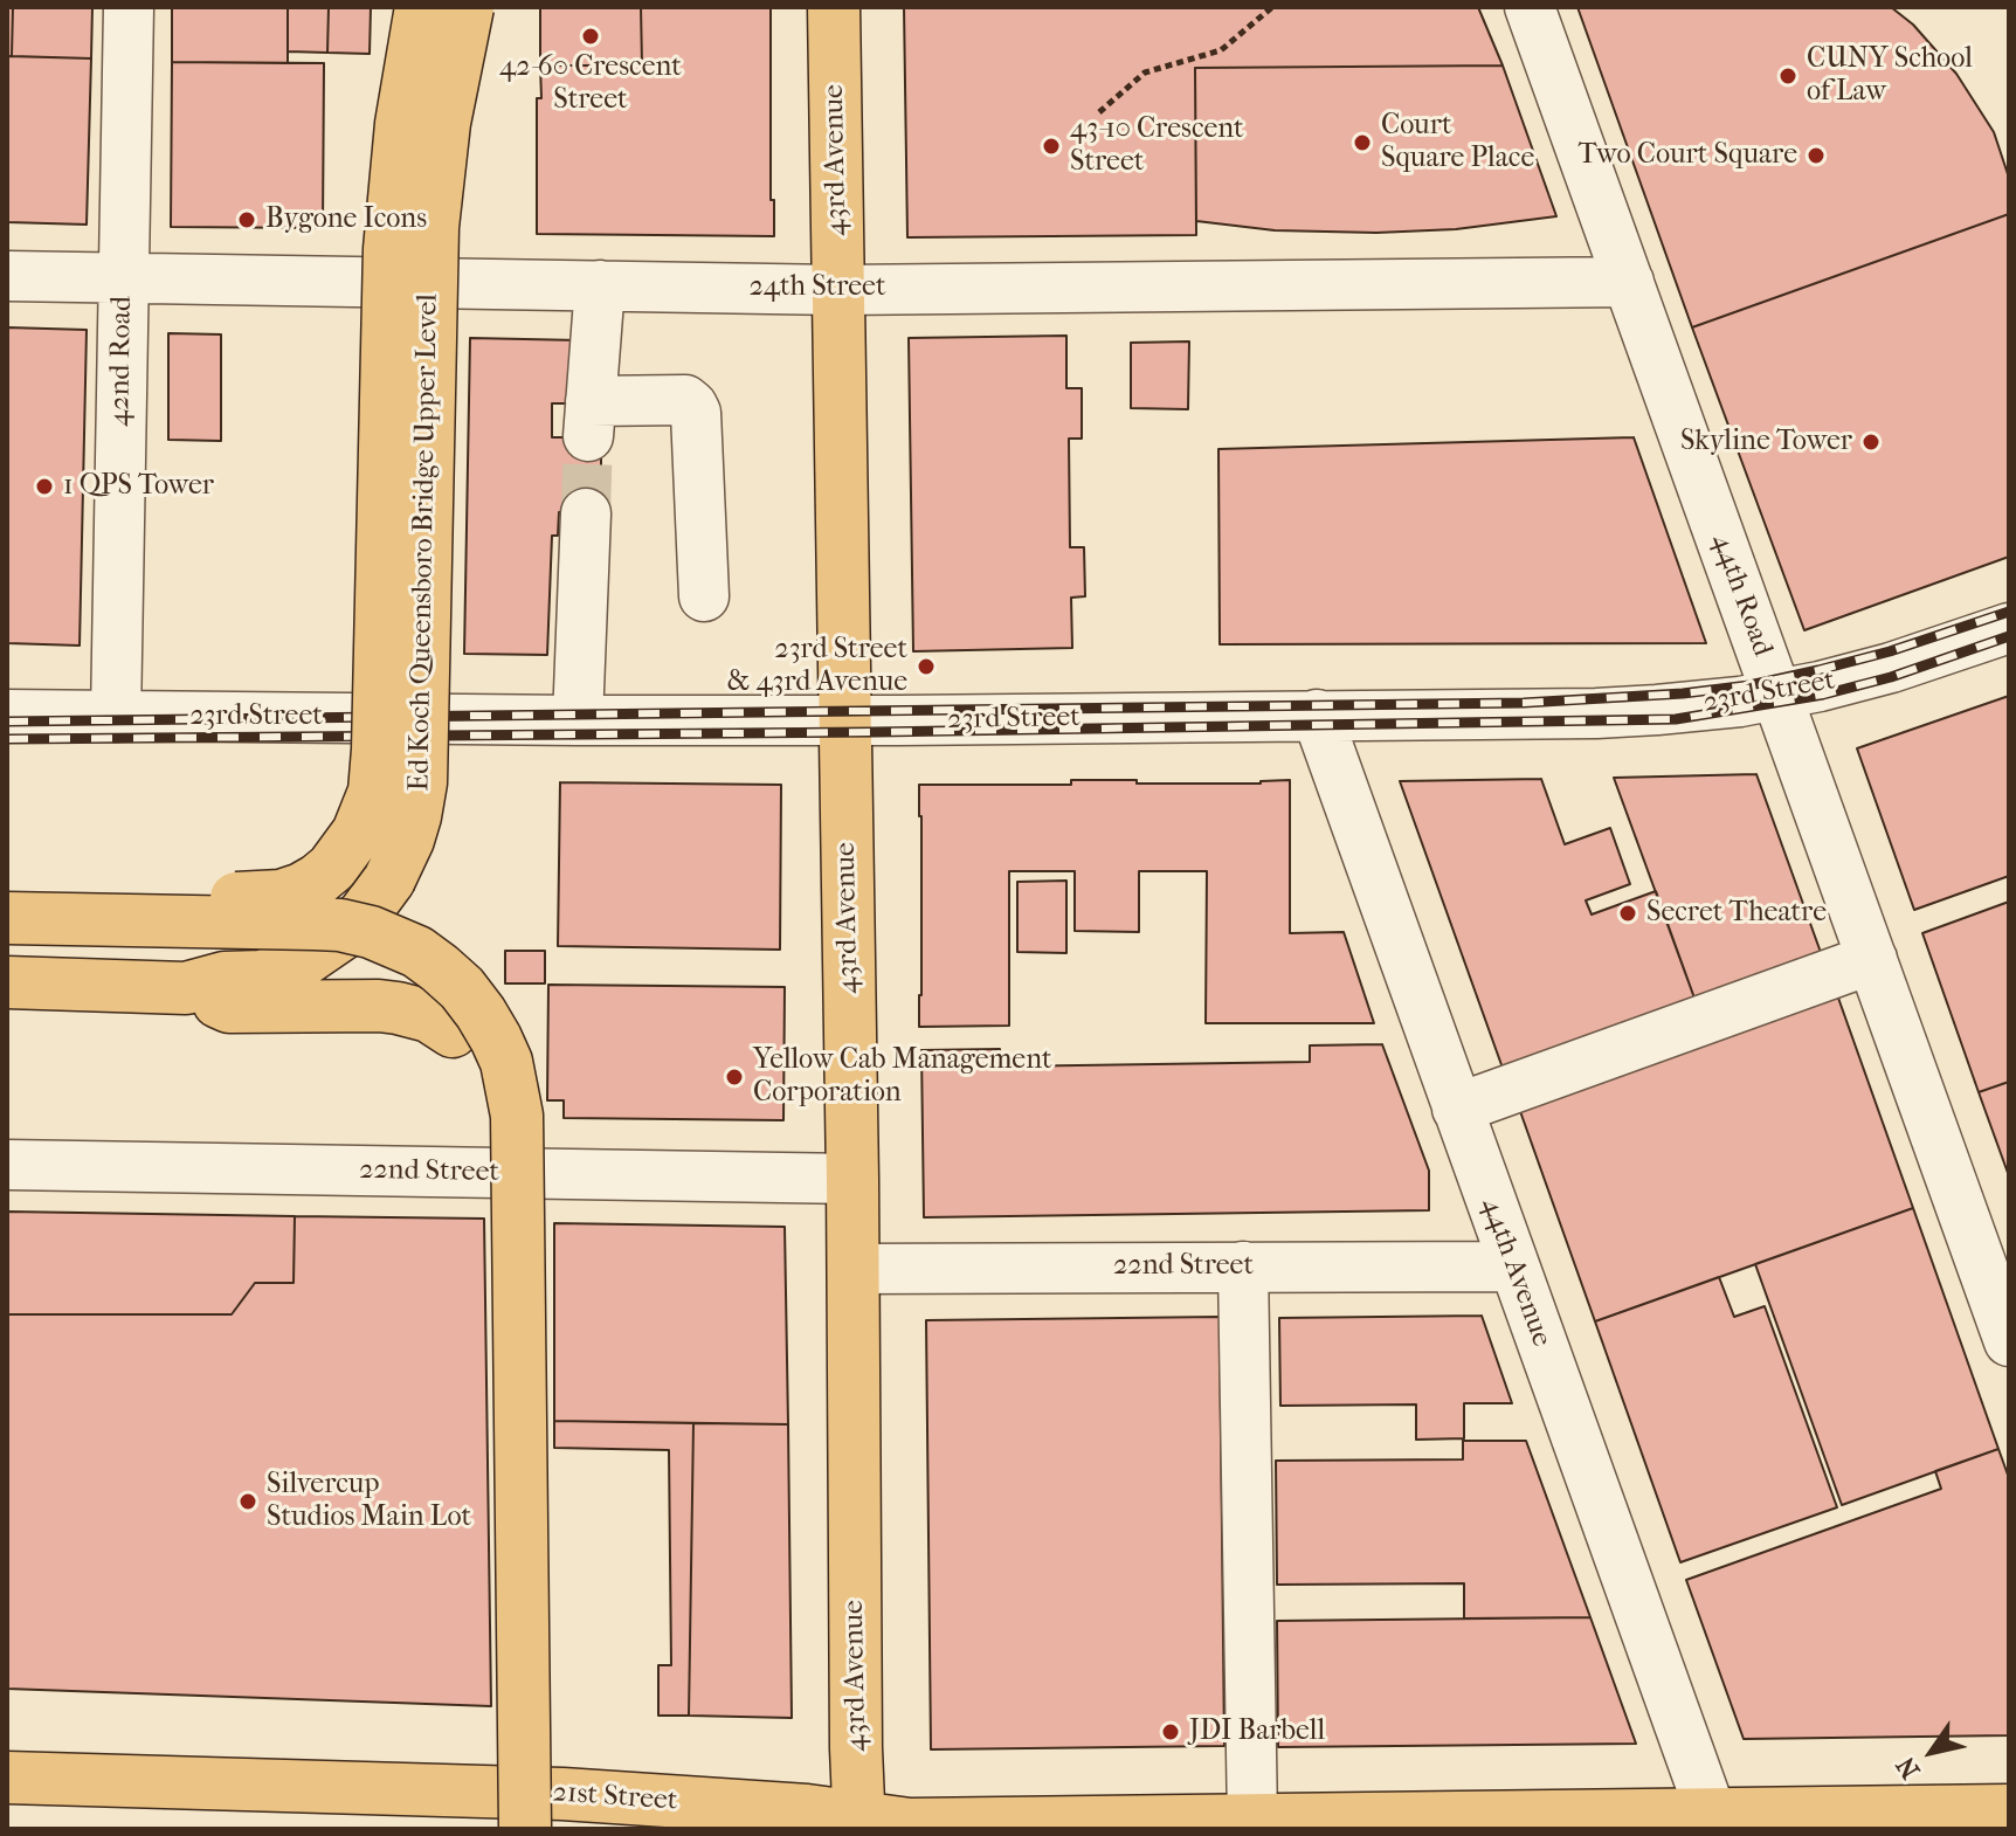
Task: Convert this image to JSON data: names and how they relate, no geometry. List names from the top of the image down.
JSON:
{
  "streets": {
    "main road": ["43rd Avenue", "Ed Koch Queensboro Bridge Upper Level", "21st Street"],
    "street": [
      "24th Street",
      "42nd Road",
      "44th Road",
      "23rd Street",
      "22nd Street",
      "44th Avenue"
    ]
  },
  "crossings": [
    ["43rd Avenue", "24th Street"],
    ["43rd Avenue", "23rd Street"],
    ["43rd Avenue", "22nd Street"],
    ["43rd Avenue", "21st Street"],
    ["24th Street", "42nd Road"],
    ["24th Street", "44th Road"],
    ["42nd Road", "23rd Street"],
    ["44th Road", "23rd Street"],
    ["23rd Street", "44th Avenue"],
    ["22nd Street", "44th Avenue"],
    ["44th Avenue", "21st Street"]
  ],
  "places": [
    "42-60 Crescent Street",
    "CUNY School of Law",
    "Court Square Place",
    "43-10 Crescent Street",
    "Two Court Square",
    "Bygone Icons",
    "Skyline Tower",
    "1 QPS Tower",
    "23rd Street & 43rd Avenue",
    "Secret Theatre",
    "Yellow Cab Management Corporation",
    "Silvercup Studios Main Lot",
    "JDI Barbell"
  ],
  "north": "bottom left"
}
